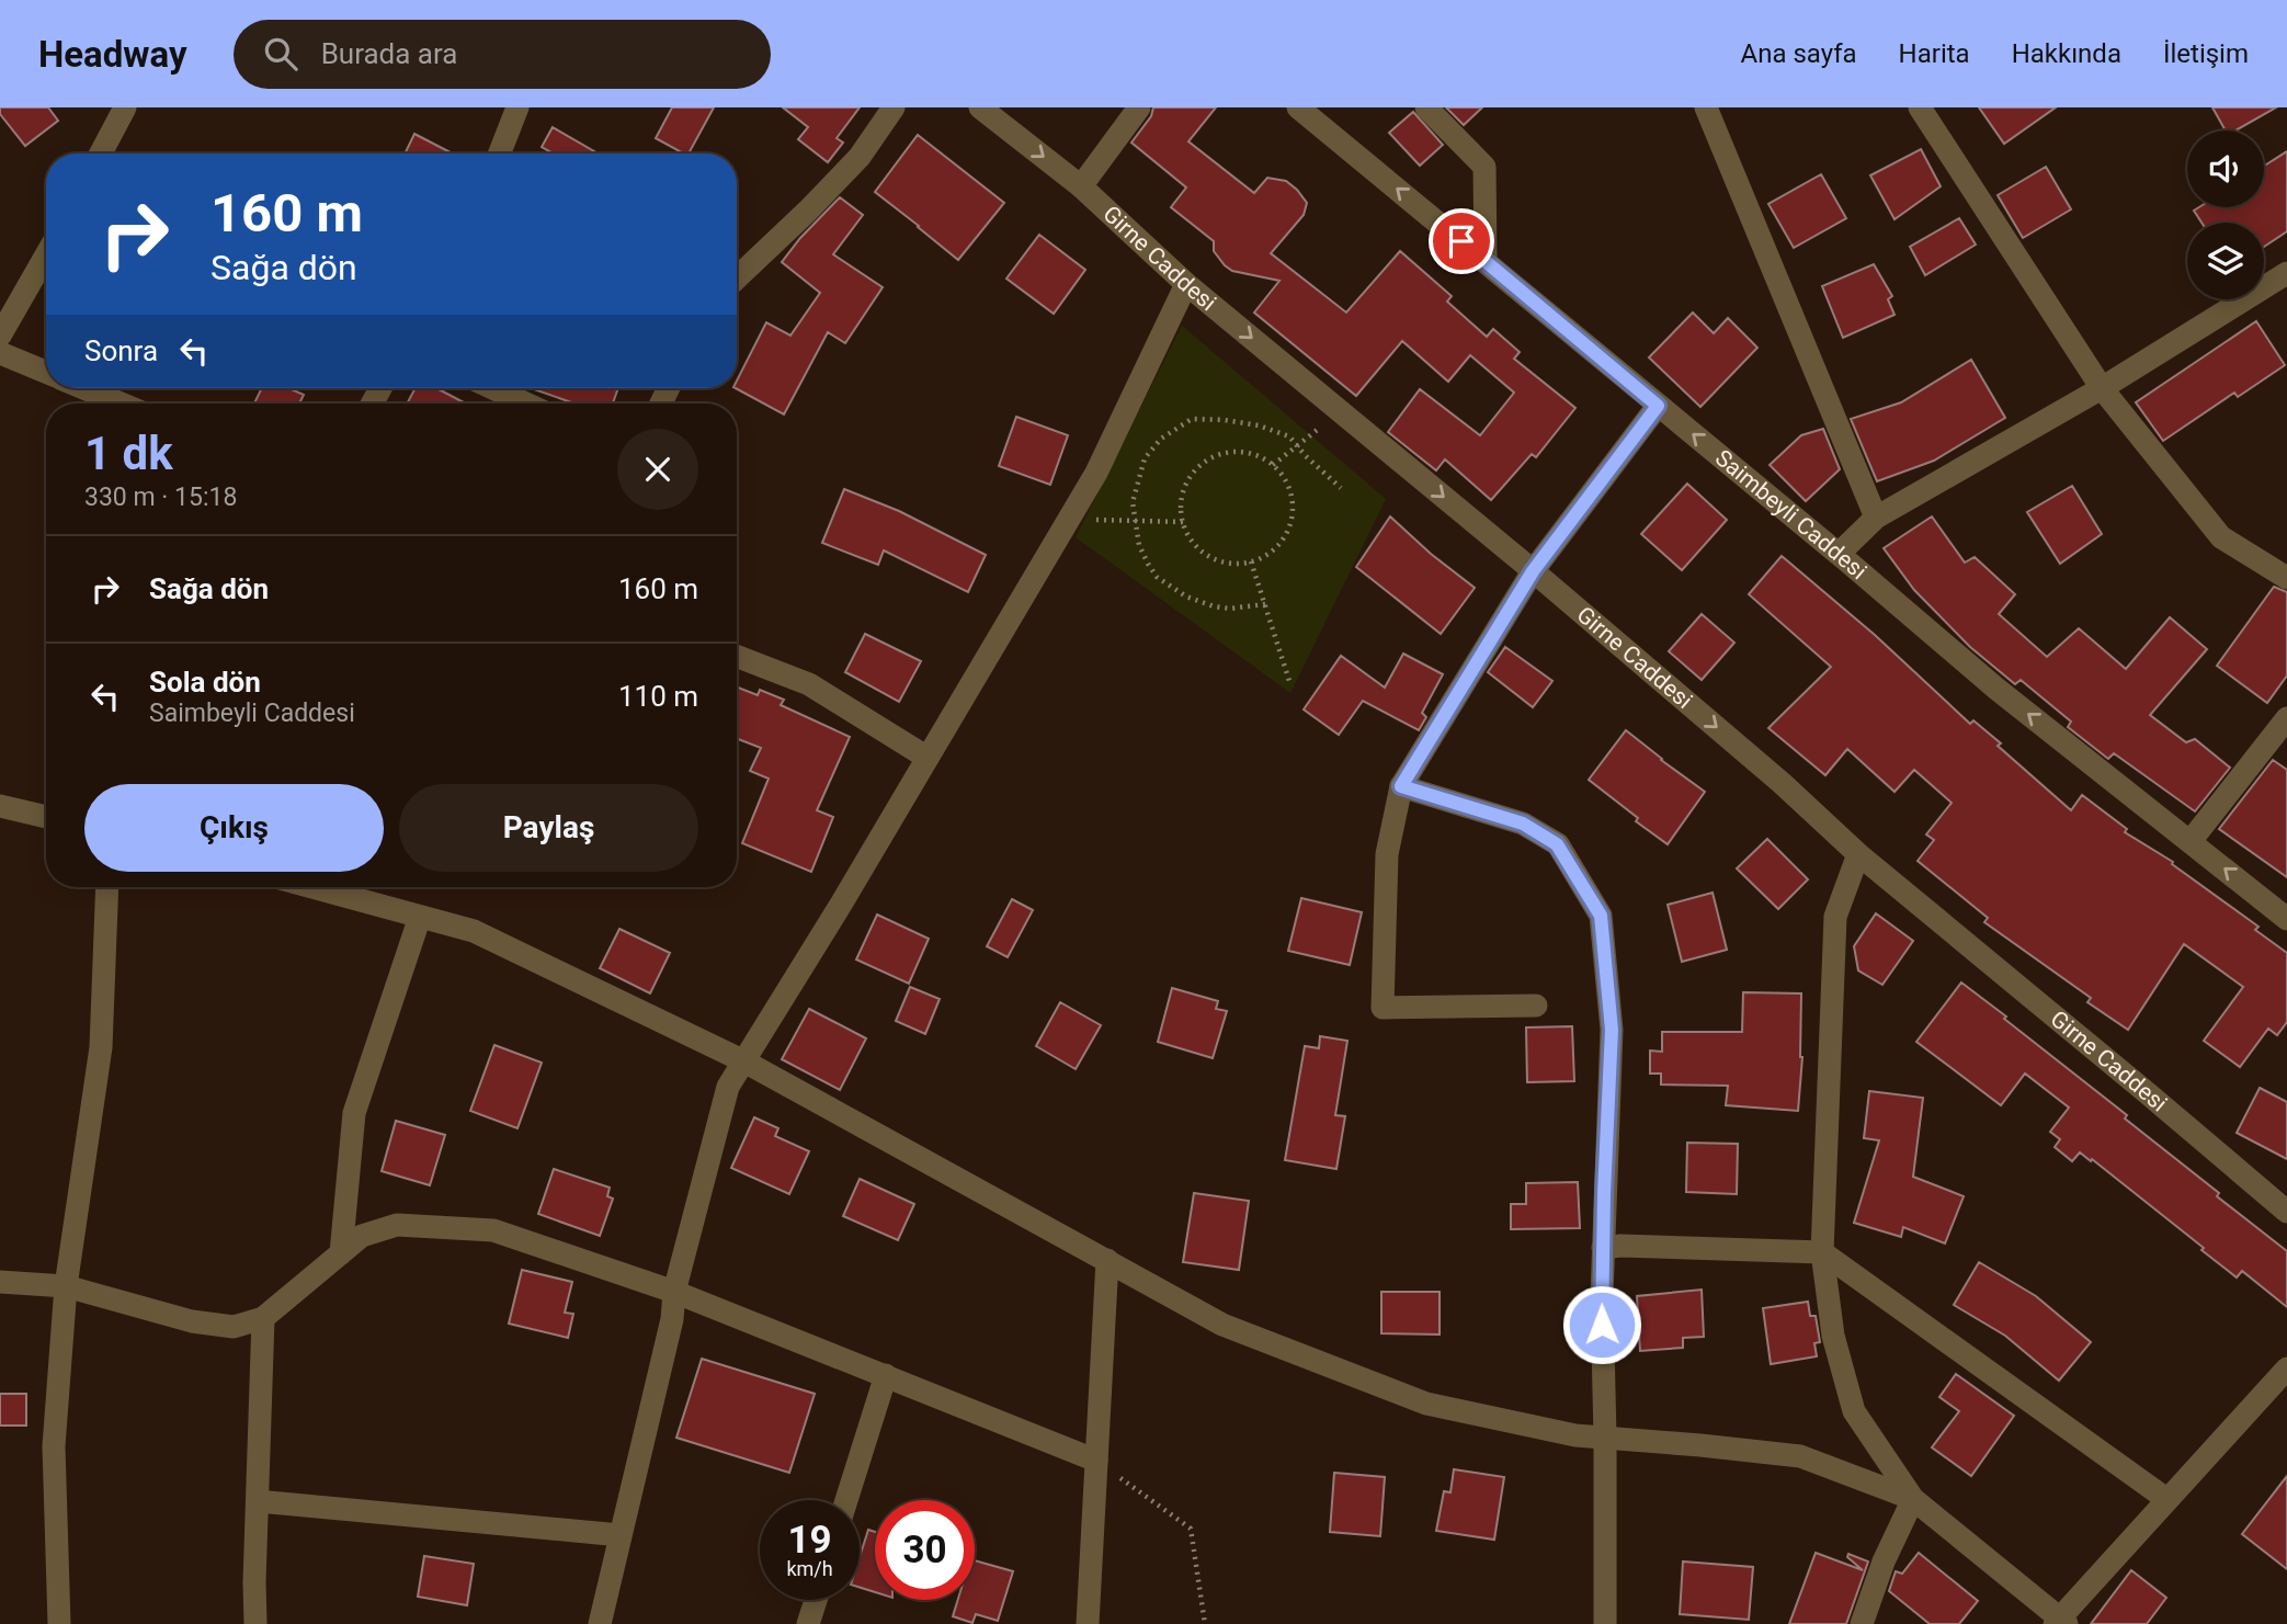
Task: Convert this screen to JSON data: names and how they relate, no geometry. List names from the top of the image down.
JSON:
{
  "streets": {
    "street": ["Girne Caddesi", "Saimbeyli Caddesi"]
  },
  "one_way": ["Girne Caddesi", "Saimbeyli Caddesi"],
  "page": {
    "header": "Headway",
    "search": "Burada ara",
    "nav": [
      "Ana sayfa",
      "Harita",
      "Hakkında",
      "İletişim"
    ],
    "turn": ["160 m", "Sağa dön"],
    "then": "Sonra",
    "heading": ["1 dk", "330 m · 15:18"],
    "list": [
      {
        "name": "Sağa dön",
        "value": "160 m"
      },
      {
        "name": "Sola dön",
        "note": "Saimbeyli Caddesi",
        "value": "110 m"
      }
    ],
    "buttons": ["Çıkış", "Paylaş"],
    "speed": "19 km/h",
    "limit": "30"
  }
}
